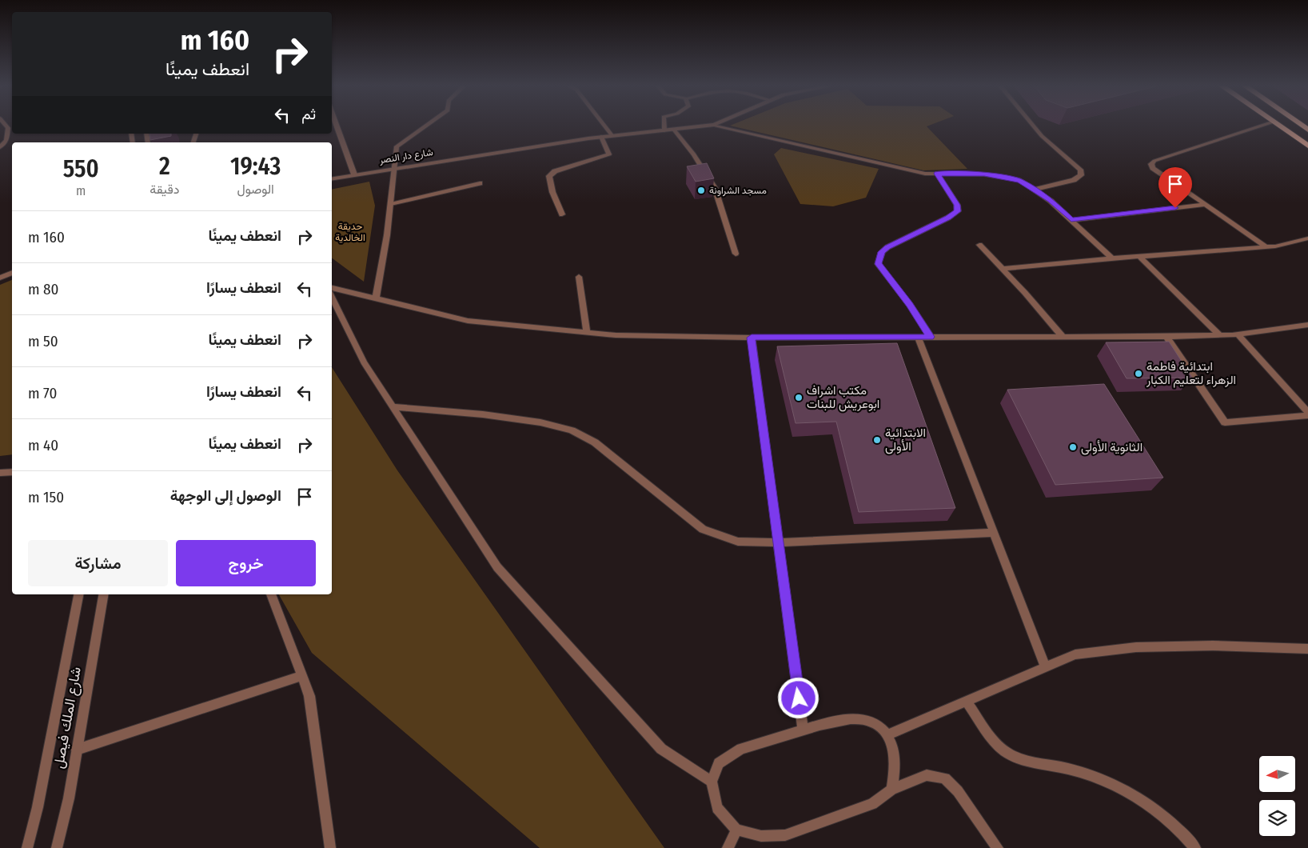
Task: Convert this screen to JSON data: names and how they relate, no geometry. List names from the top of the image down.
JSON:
{
  "streets": {
    "street": ["شارع دار النصر", "شارع الملك فيصل"]
  },
  "parks": ["حديقة الخالدية"],
  "places": [
    "مسجد الشراونة",
    "ابتدائية فاطمة الزهراء لتعليم الكبار",
    "مكتب اشراف ابوعريش للبنات",
    "الابتدائية الأولى",
    "الثانوية الأولى"
  ],
  "north": "left",
  "page": {
    "turn": ["160 m", "انعطف يمينًا"],
    "then": "ثم",
    "eta": [
      "19:43",
      "الوصول",
      "2",
      "دقيقة",
      "550",
      "m"
    ],
    "list": [
      {
        "name": "انعطف يمينًا",
        "value": "160 m"
      },
      {
        "name": "انعطف يسارًا",
        "value": "80 m"
      },
      {
        "name": "انعطف يمينًا",
        "value": "50 m"
      },
      {
        "name": "انعطف يسارًا",
        "value": "70 m"
      },
      {
        "name": "انعطف يمينًا",
        "value": "40 m"
      },
      {
        "name": "الوصول إلى الوجهة",
        "value": "150 m"
      }
    ],
    "buttons": ["خروج", "مشاركة"]
  }
}
